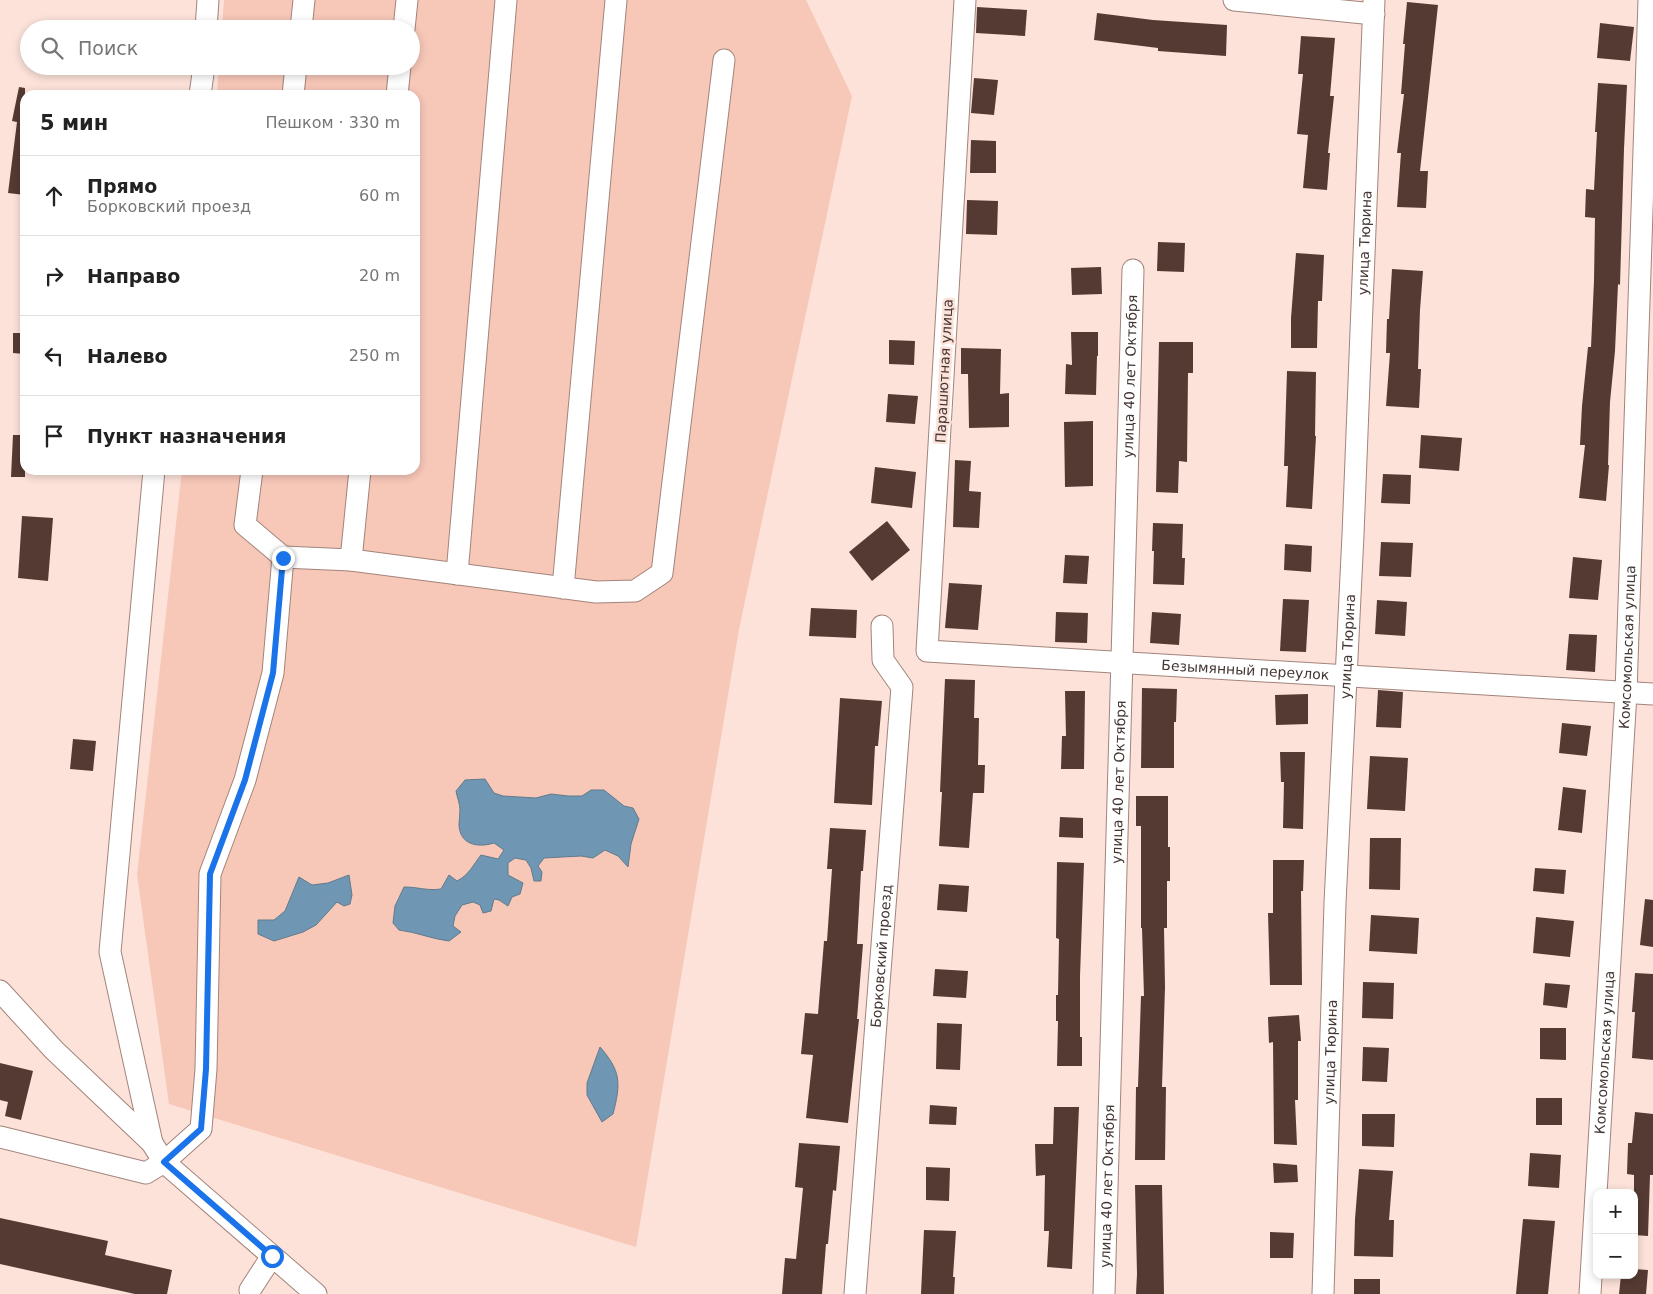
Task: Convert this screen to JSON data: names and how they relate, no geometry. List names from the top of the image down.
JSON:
{
  "streets": {
    "street": [
      "улица Тюрина",
      "Парашютная улица",
      "улица 40 лет Октября",
      "Комсомольская улица",
      "Безымянный переулок",
      "Борковский проезд"
    ]
  },
  "crossings": [
    ["улица Тюрина", "Безымянный переулок"],
    ["Парашютная улица", "Безымянный переулок"],
    ["улица 40 лет Октября", "Безымянный переулок"],
    ["Комсомольская улица", "Безымянный переулок"]
  ],
  "page": {
    "search": "Поиск",
    "heading": ["5 мин", "Пешком · 330 m"],
    "list": [
      ["Прямо", "Борковский проезд", "60 m"],
      ["Направо", "20 m"],
      ["Налево", "250 m"],
      "Пункт назначения"
    ],
    "map_buttons": ["+", "−"]
  }
}
